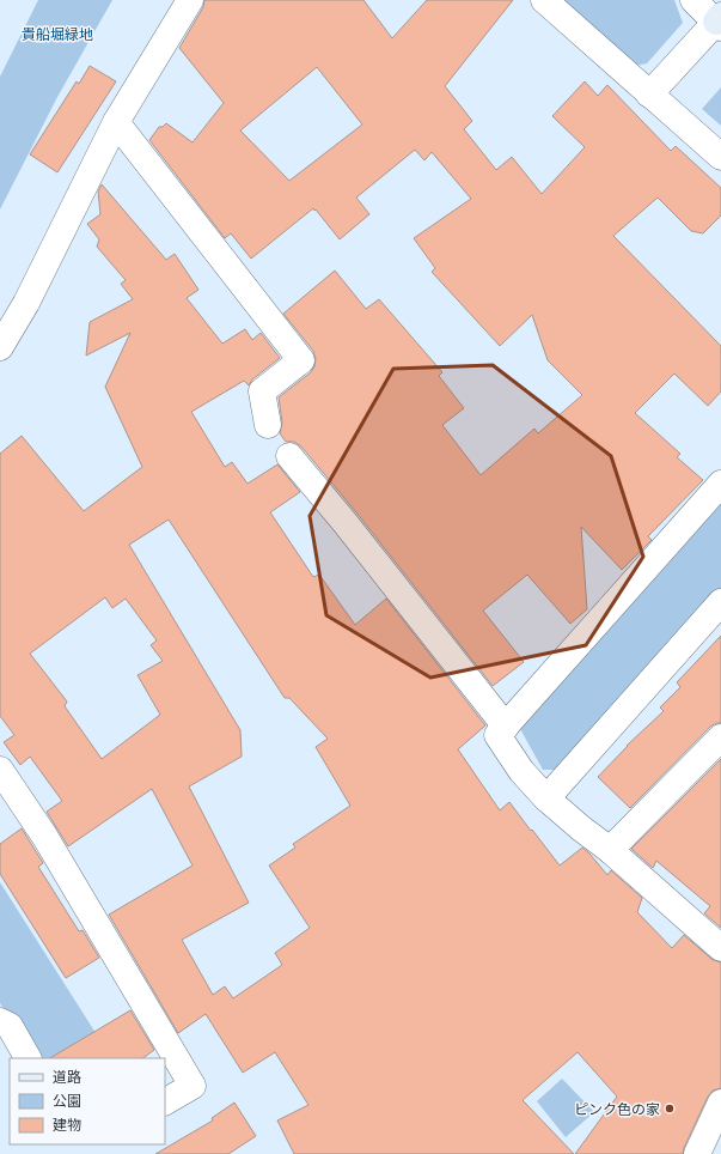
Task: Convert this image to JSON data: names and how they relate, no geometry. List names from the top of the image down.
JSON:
{
  "parks": ["貴船堀緑地"],
  "places": ["ピンク色の家"],
  "legend": ["道路", "公園", "建物"]
}
